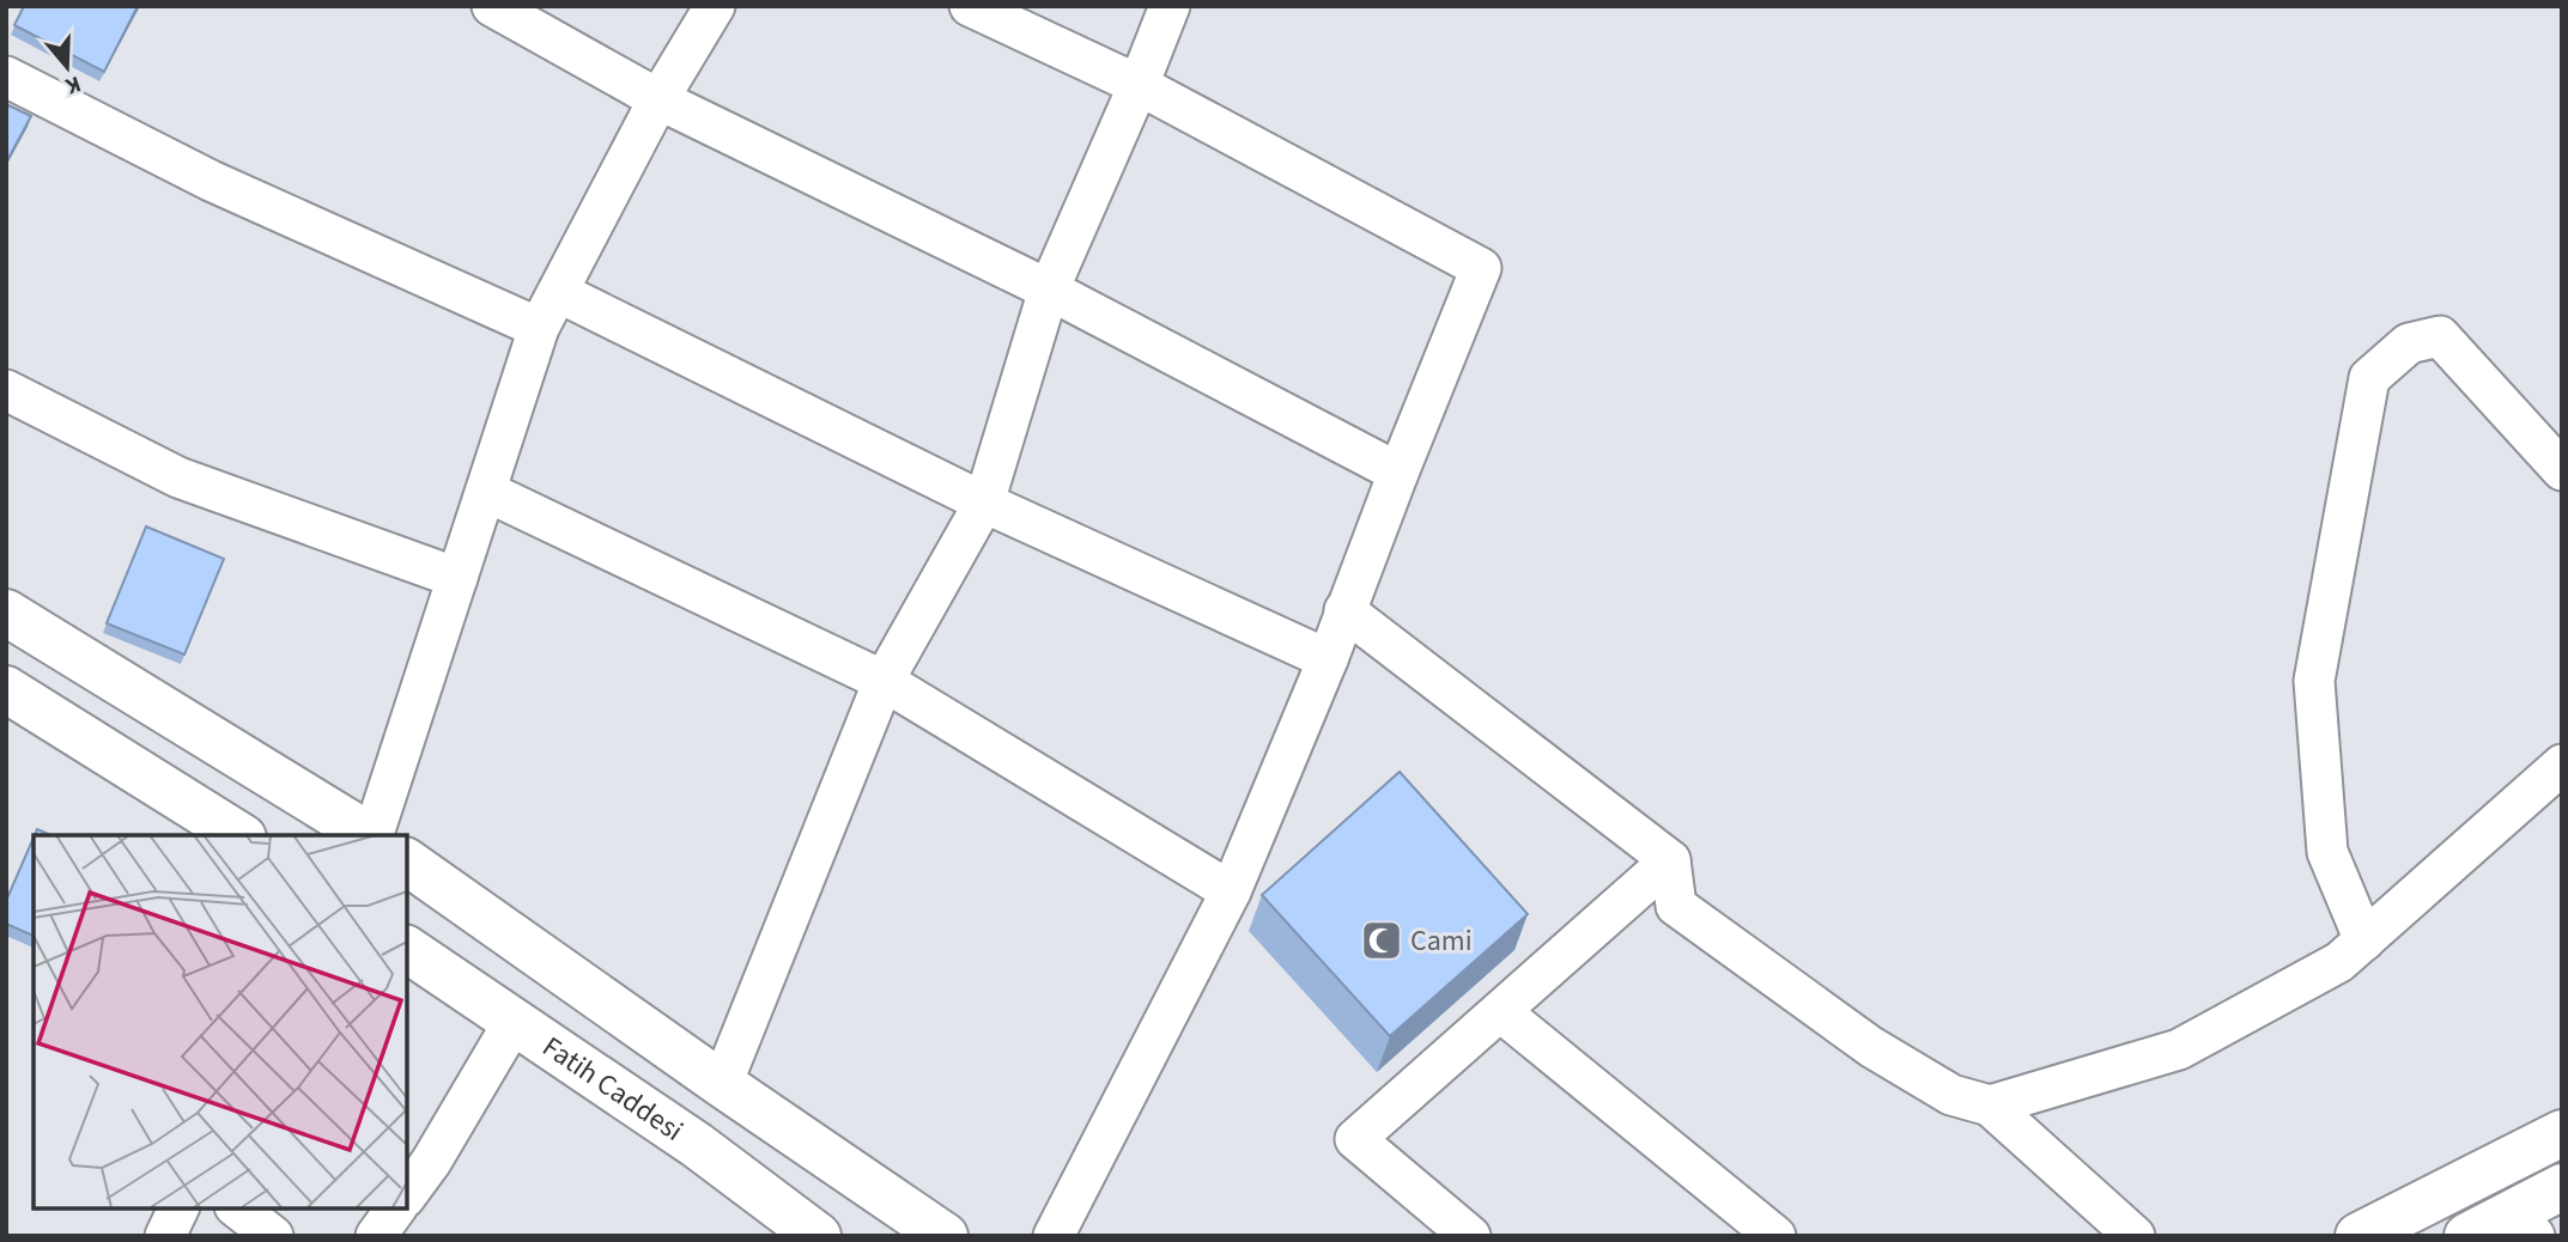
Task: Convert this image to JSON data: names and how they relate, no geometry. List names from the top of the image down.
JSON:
{
  "streets": {
    "main road": ["Fatih Caddesi"]
  },
  "places": {
    "mosque": ["Cami"]
  },
  "north": "bottom"
}
